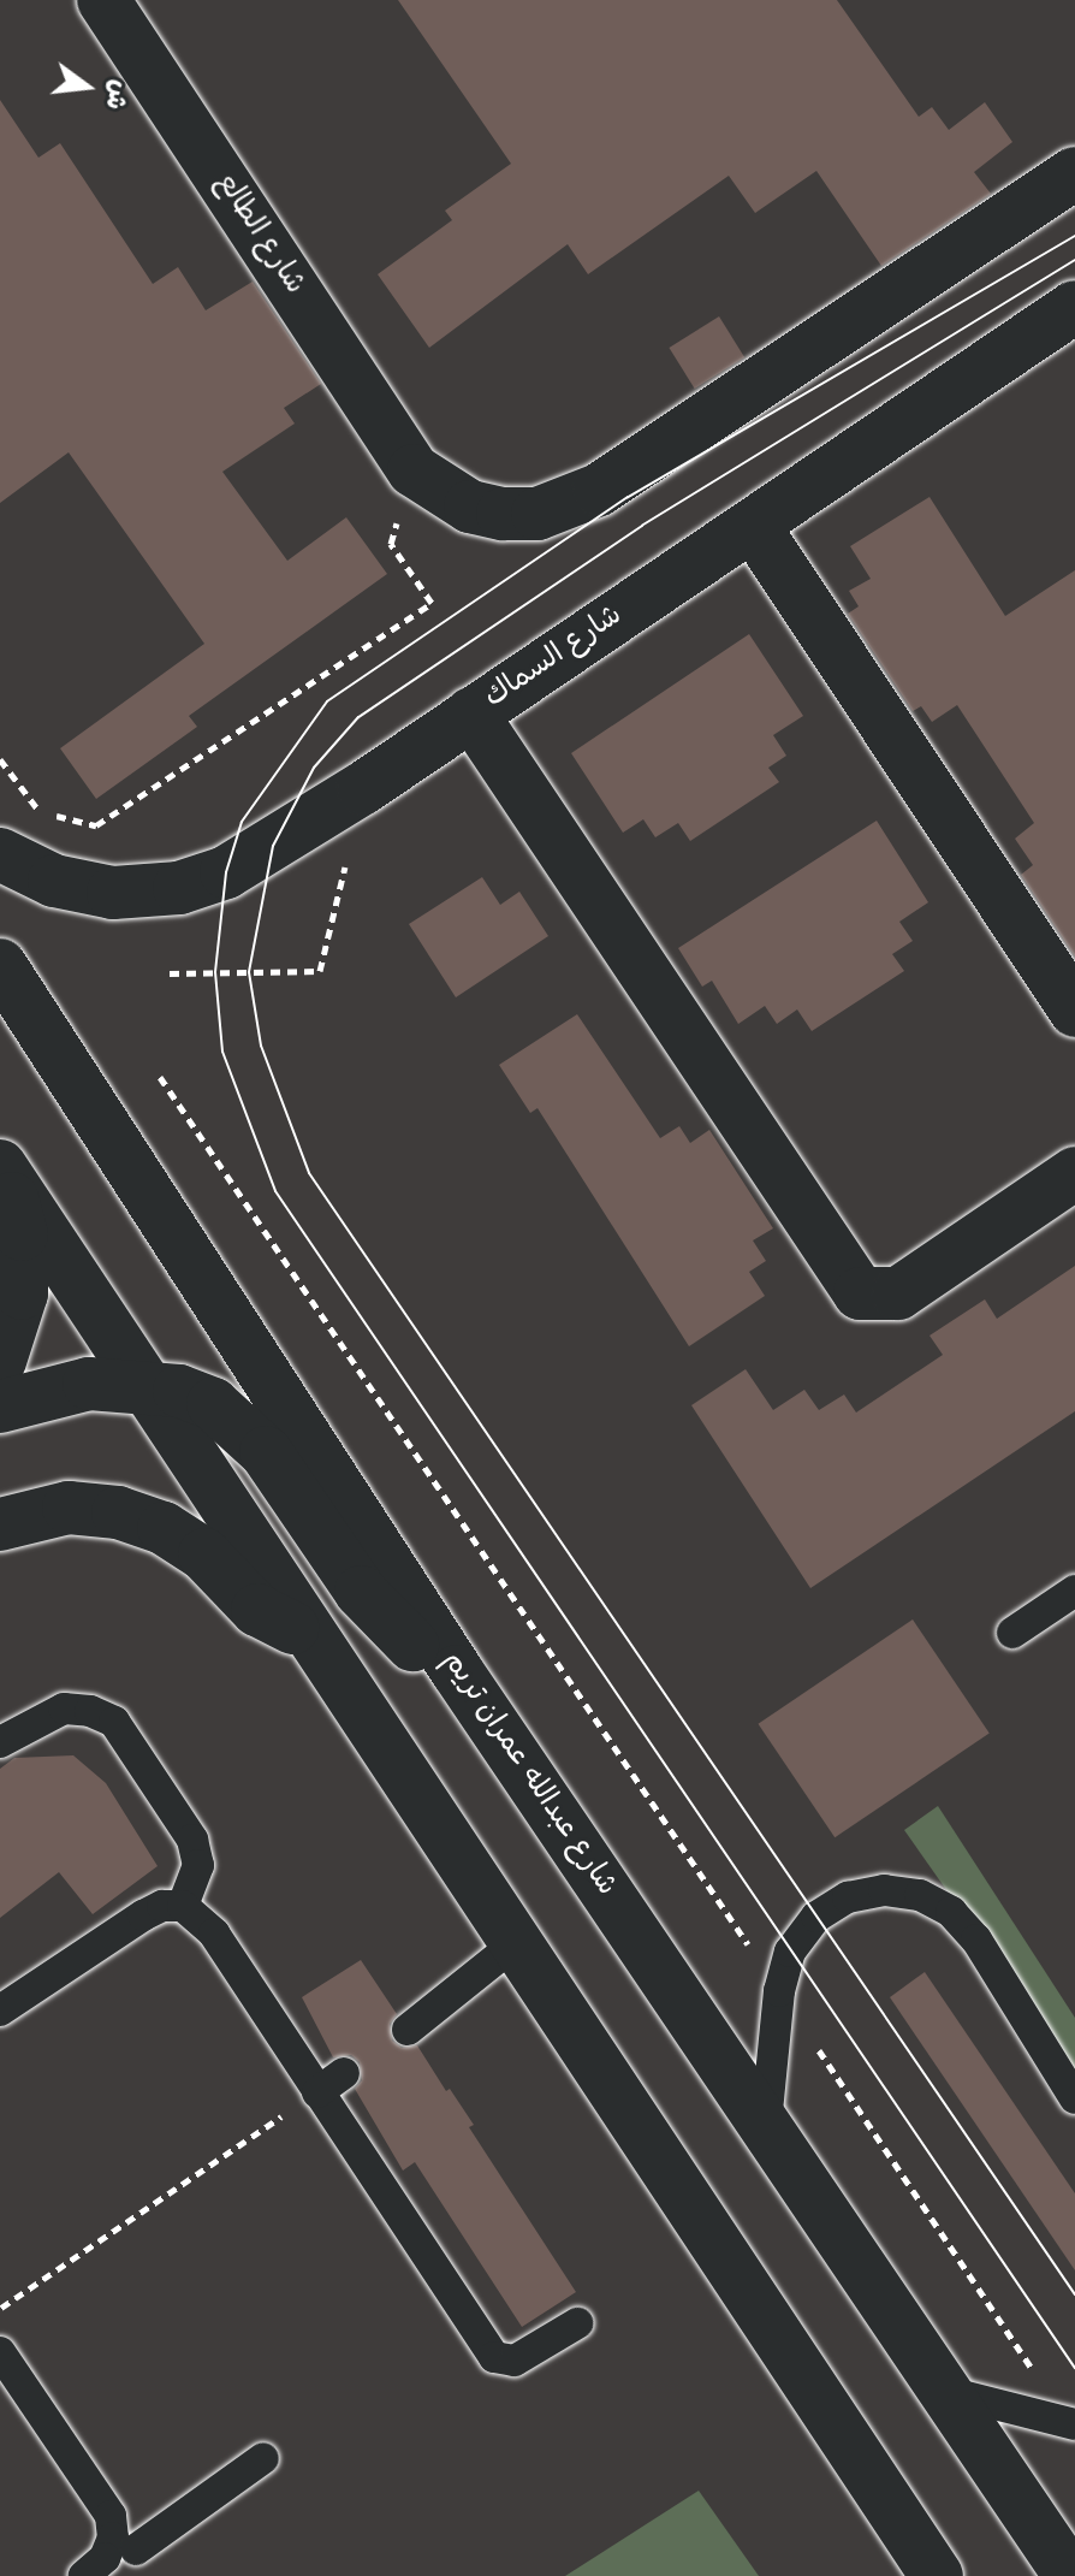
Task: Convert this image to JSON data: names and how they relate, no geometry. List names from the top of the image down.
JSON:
{
  "streets": {
    "street": ["شارع الطالع", "شارع السماك", "شارع عبدالله عمران تريم"]
  },
  "north": "right"
}
